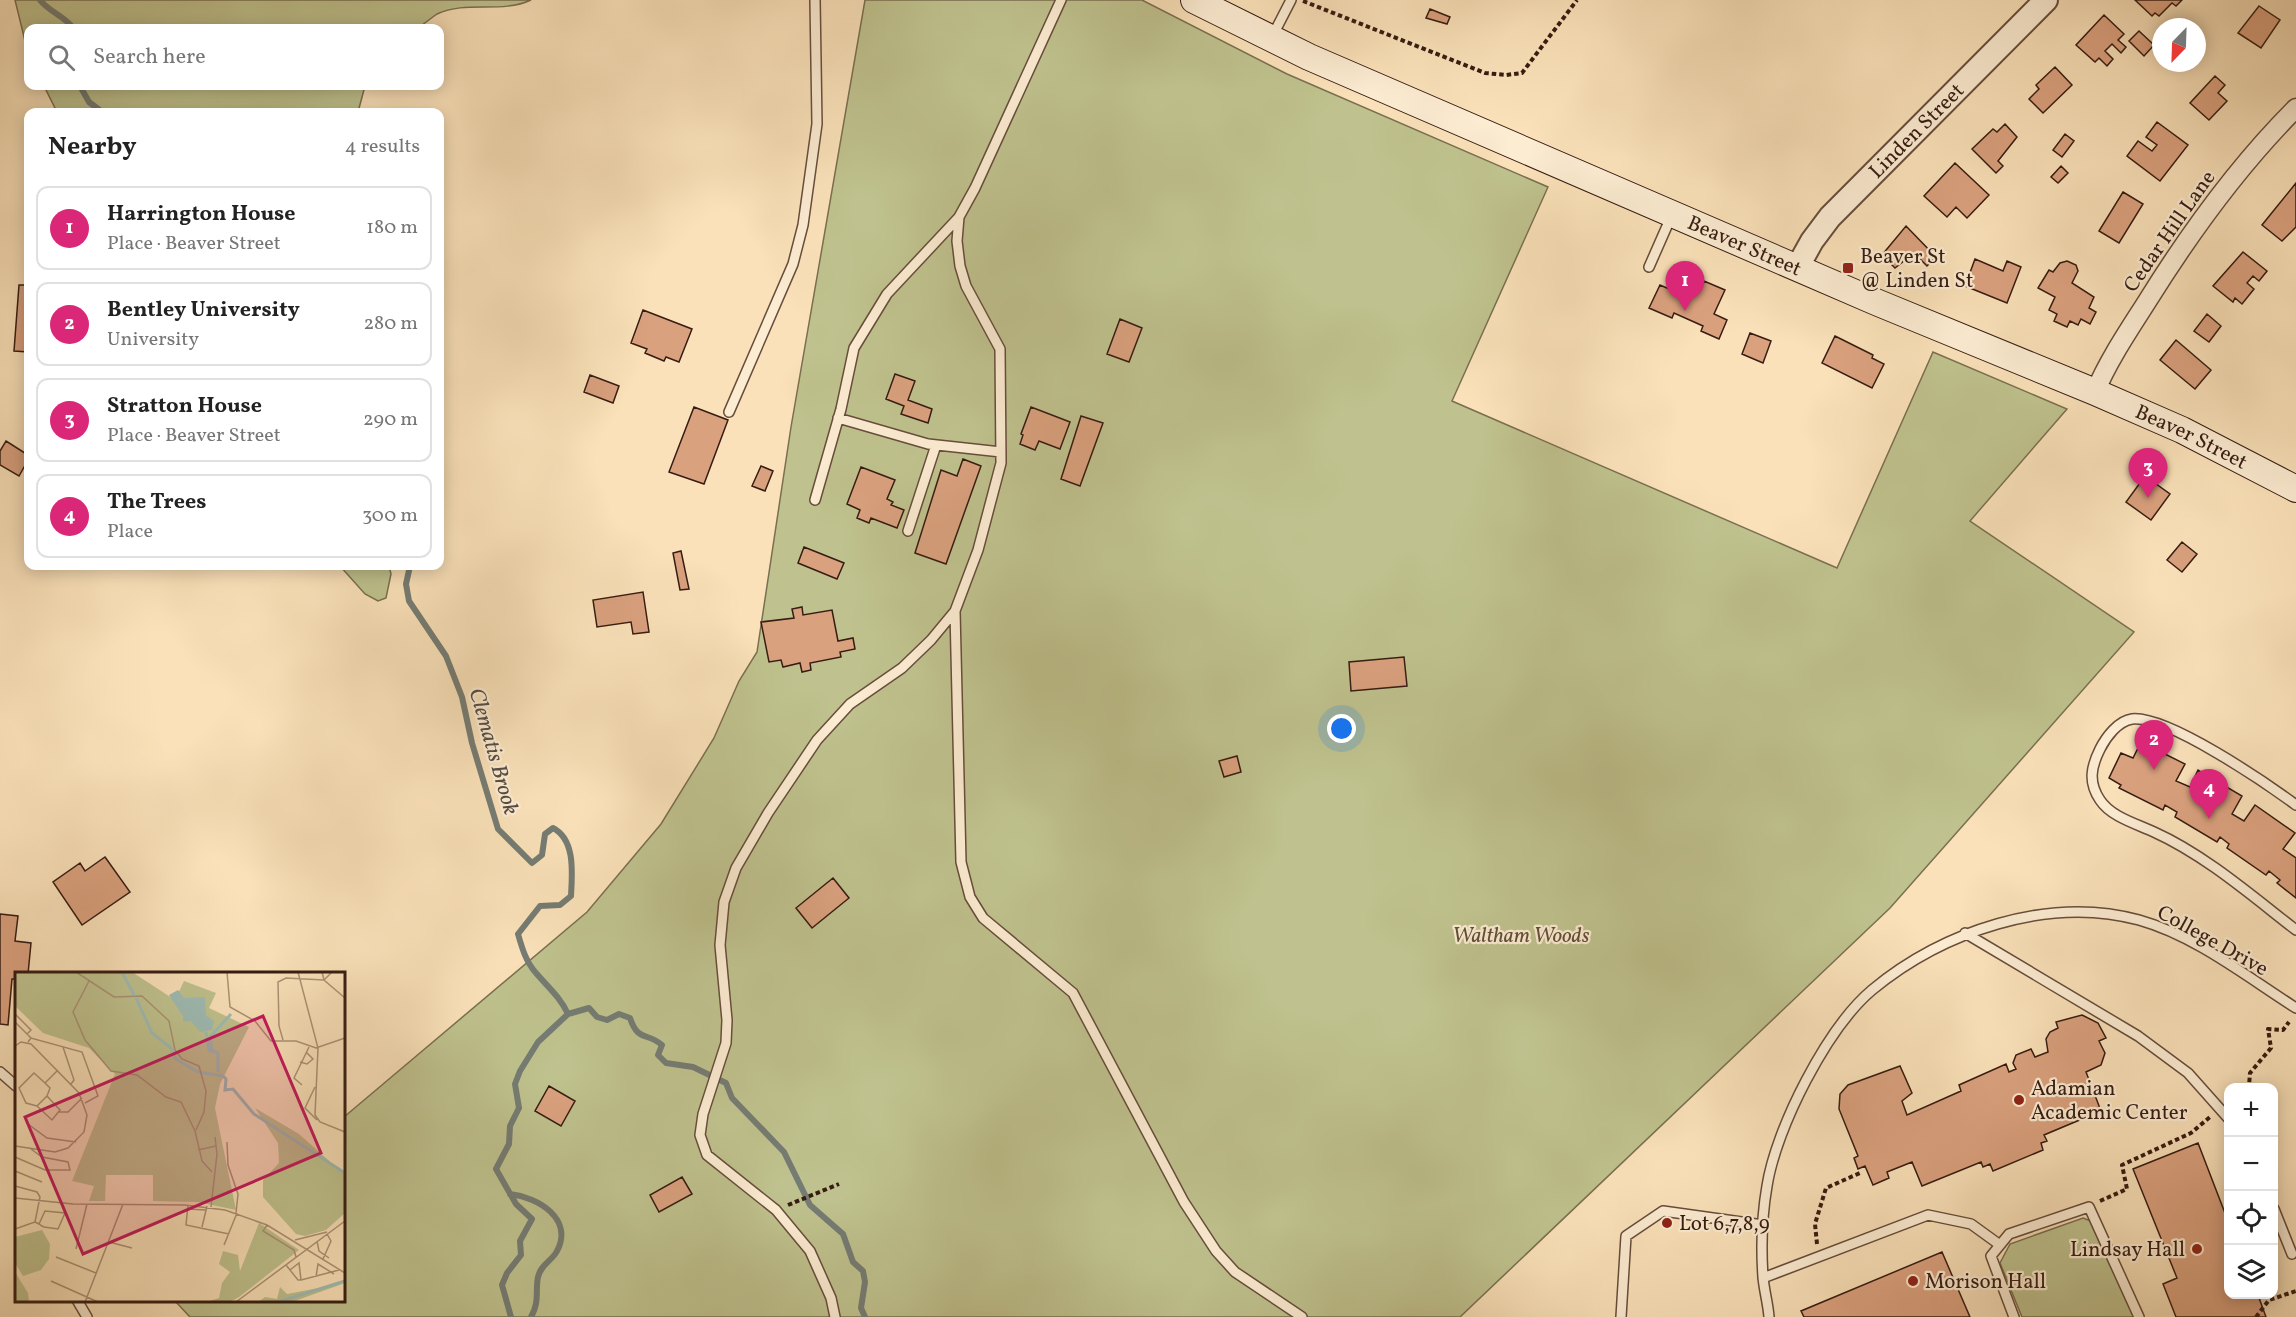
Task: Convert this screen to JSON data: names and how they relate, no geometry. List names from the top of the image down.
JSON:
{
  "streets": {
    "main road": ["Beaver Street"],
    "street": ["Linden Street", "Cedar Hill Lane"],
    "lane": ["College Drive"]
  },
  "crossings": [
    ["Linden Street", "Beaver Street"],
    ["Cedar Hill Lane", "Beaver Street"]
  ],
  "water": ["Clematis Brook"],
  "parks": ["Waltham Woods"],
  "places": {
    "transit": ["Beaver St @ Linden St"],
    "other": [
      "Adamian Academic Center",
      "Lot 6,7,8,9",
      "Lindsay Hall",
      "Morison Hall"
    ]
  },
  "north": "bottom left",
  "page": {
    "search": "Search here",
    "heading": ["Nearby", "4 results"],
    "list": [
      {
        "mark": "1",
        "name": "Harrington House",
        "note": "Place · Beaver Street",
        "value": "180 m"
      },
      {
        "mark": "2",
        "name": "Bentley University",
        "note": "University",
        "value": "280 m"
      },
      {
        "mark": "3",
        "name": "Stratton House",
        "note": "Place · Beaver Street",
        "value": "290 m"
      },
      {
        "mark": "4",
        "name": "The Trees",
        "note": "Place",
        "value": "300 m"
      }
    ],
    "pins": [
      "1",
      "3",
      "2",
      "4"
    ],
    "map_buttons": ["+", "−"]
  }
}
